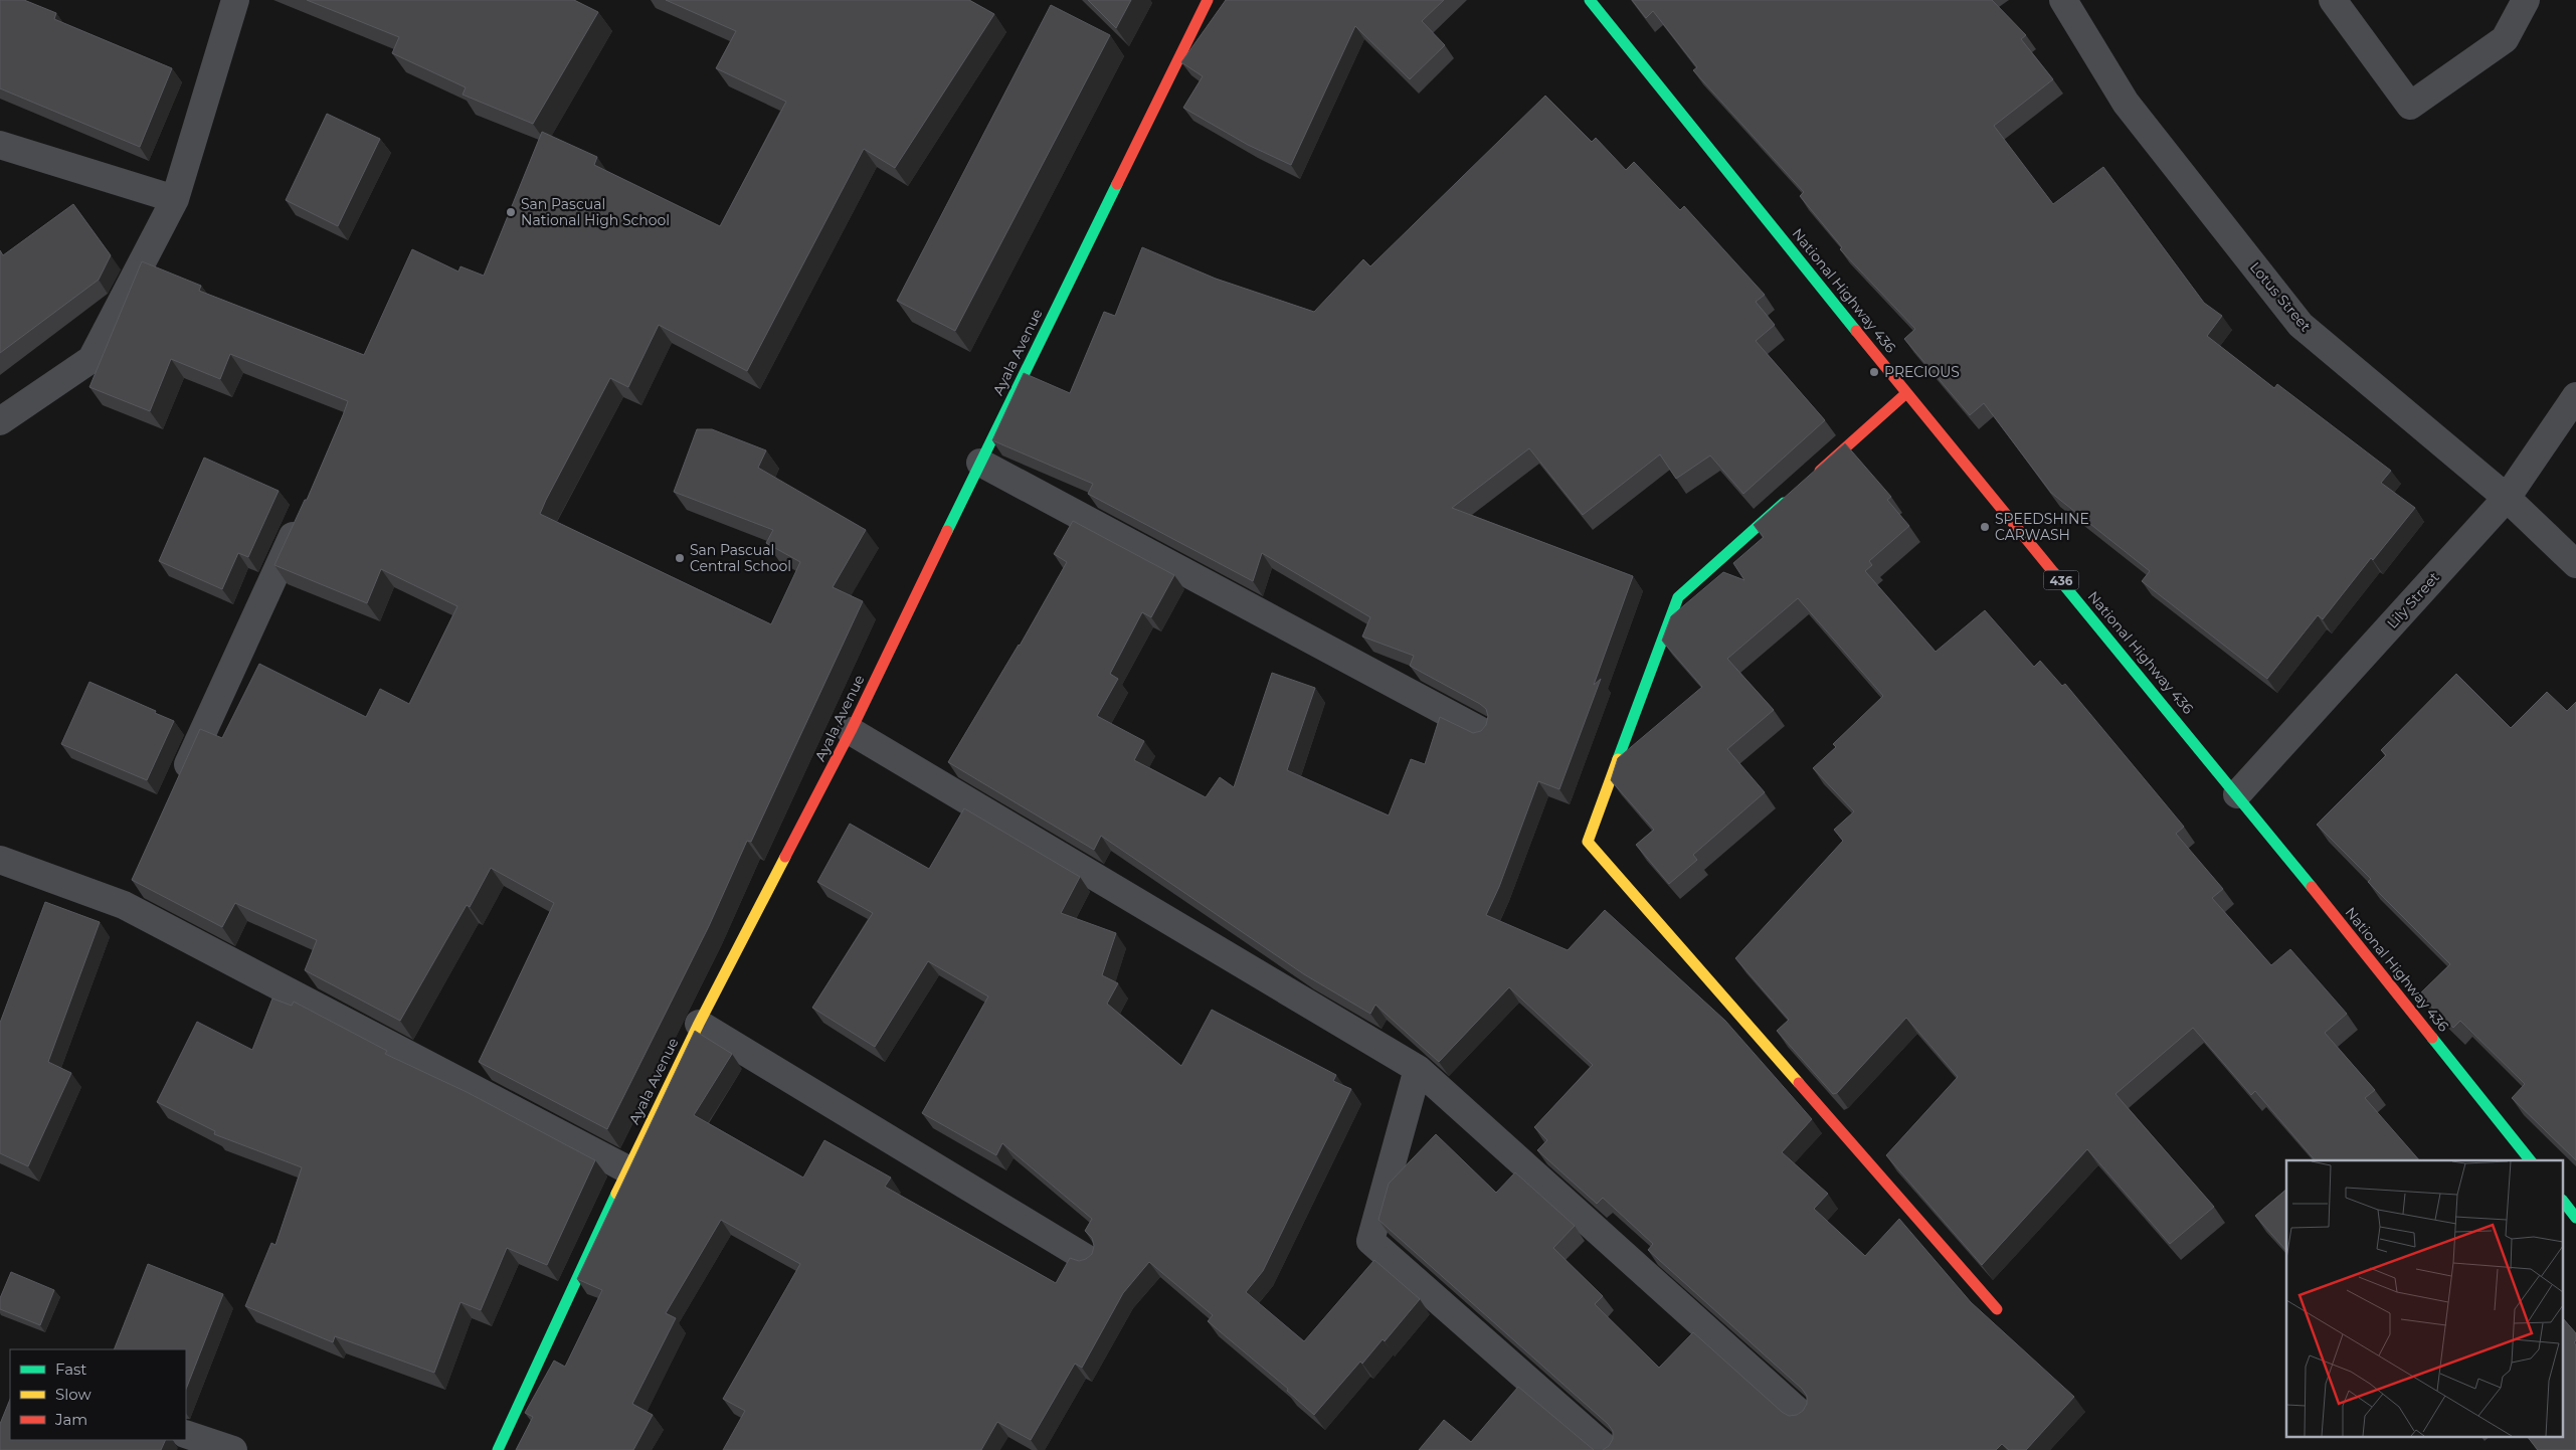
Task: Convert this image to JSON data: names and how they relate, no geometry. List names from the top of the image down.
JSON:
{
  "streets": {
    "street": [
      "National Highway 436",
      "Lotus Street",
      "Ayala Avenue",
      "436",
      "Lily Street"
    ]
  },
  "crossings": [
    ["National Highway 436", "Lily Street"],
    ["Lotus Street", "Lily Street"]
  ],
  "places": [
    "San Pascual National High School",
    "PRECIOUS",
    "SPEEDSHINE CARWASH",
    "San Pascual Central School"
  ],
  "legend": ["Fast", "Slow", "Jam"]
}
